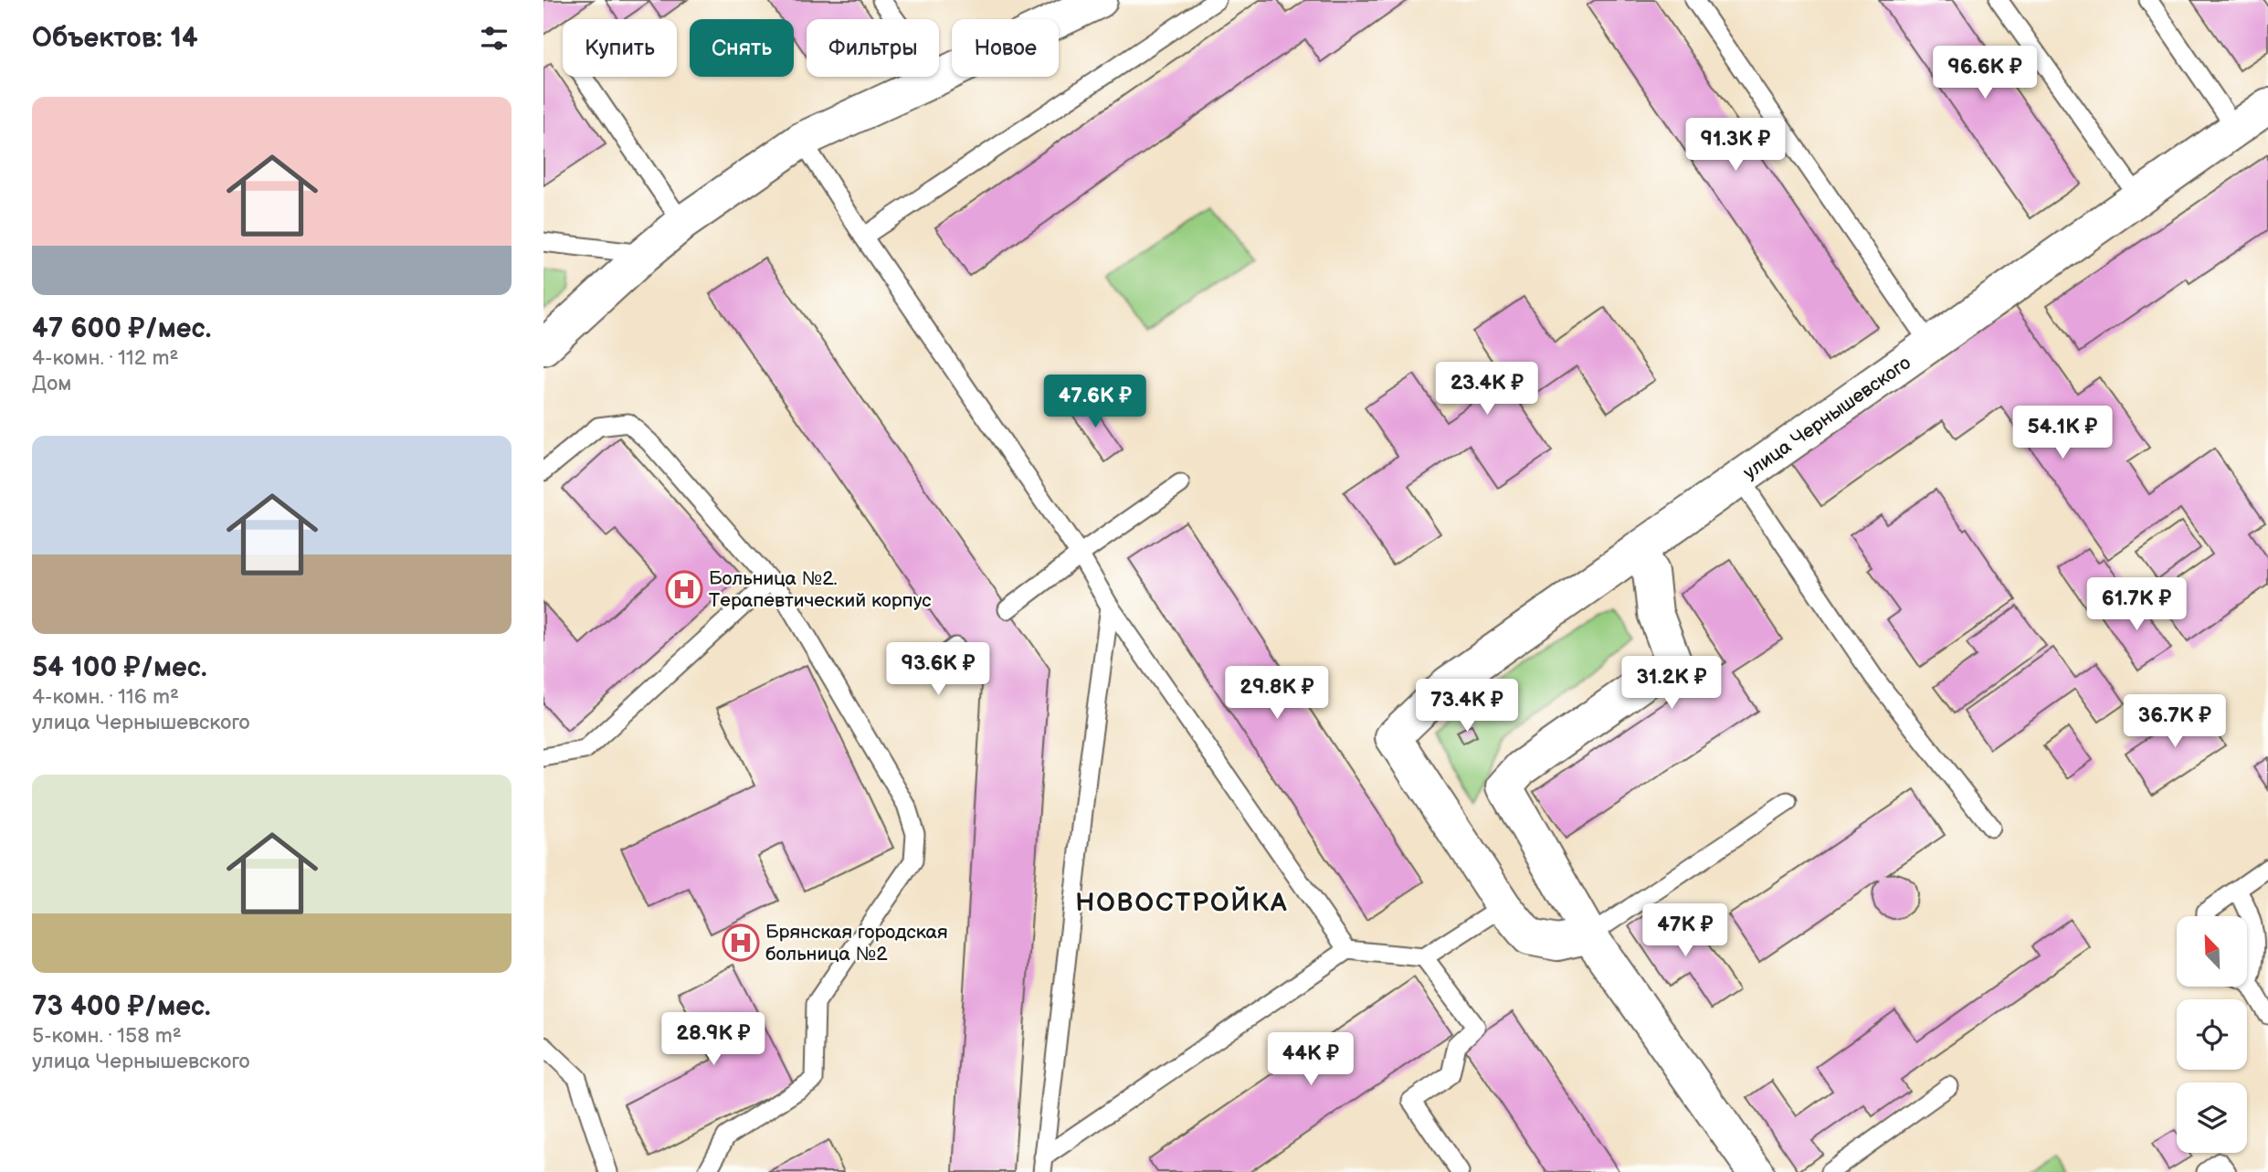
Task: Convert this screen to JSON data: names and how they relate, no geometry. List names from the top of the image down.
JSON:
{
  "streets": {
    "street": ["улица Чернышевского"]
  },
  "districts": ["НОВОСТРОЙКА"],
  "places": {
    "hospital": ["Больница №2. Терапевтический корпус", "Брянская городская больница №2"]
  },
  "north": "top left",
  "page": {
    "heading": "Объектов: 14",
    "chip": [
      "Купить",
      "Снять",
      "Фильтры",
      "Новое"
    ],
    "price": [
      "96.6K ₽",
      "91.3K ₽",
      "23.4K ₽",
      "47.6K ₽",
      "54.1K ₽",
      "61.7K ₽",
      "93.6K ₽",
      "31.2K ₽",
      "29.8K ₽",
      "73.4K ₽",
      "36.7K ₽",
      "47K ₽",
      "28.9K ₽",
      "44K ₽"
    ],
    "list": [
      {
        "name": "47 600 ₽/мес.",
        "note": "4-комн. · 112 m² · Дом"
      },
      {
        "name": "54 100 ₽/мес.",
        "note": "4-комн. · 116 m² · улица Чернышевского"
      },
      {
        "name": "73 400 ₽/мес.",
        "note": "5-комн. · 158 m² · улица Чернышевского"
      }
    ]
  }
}
